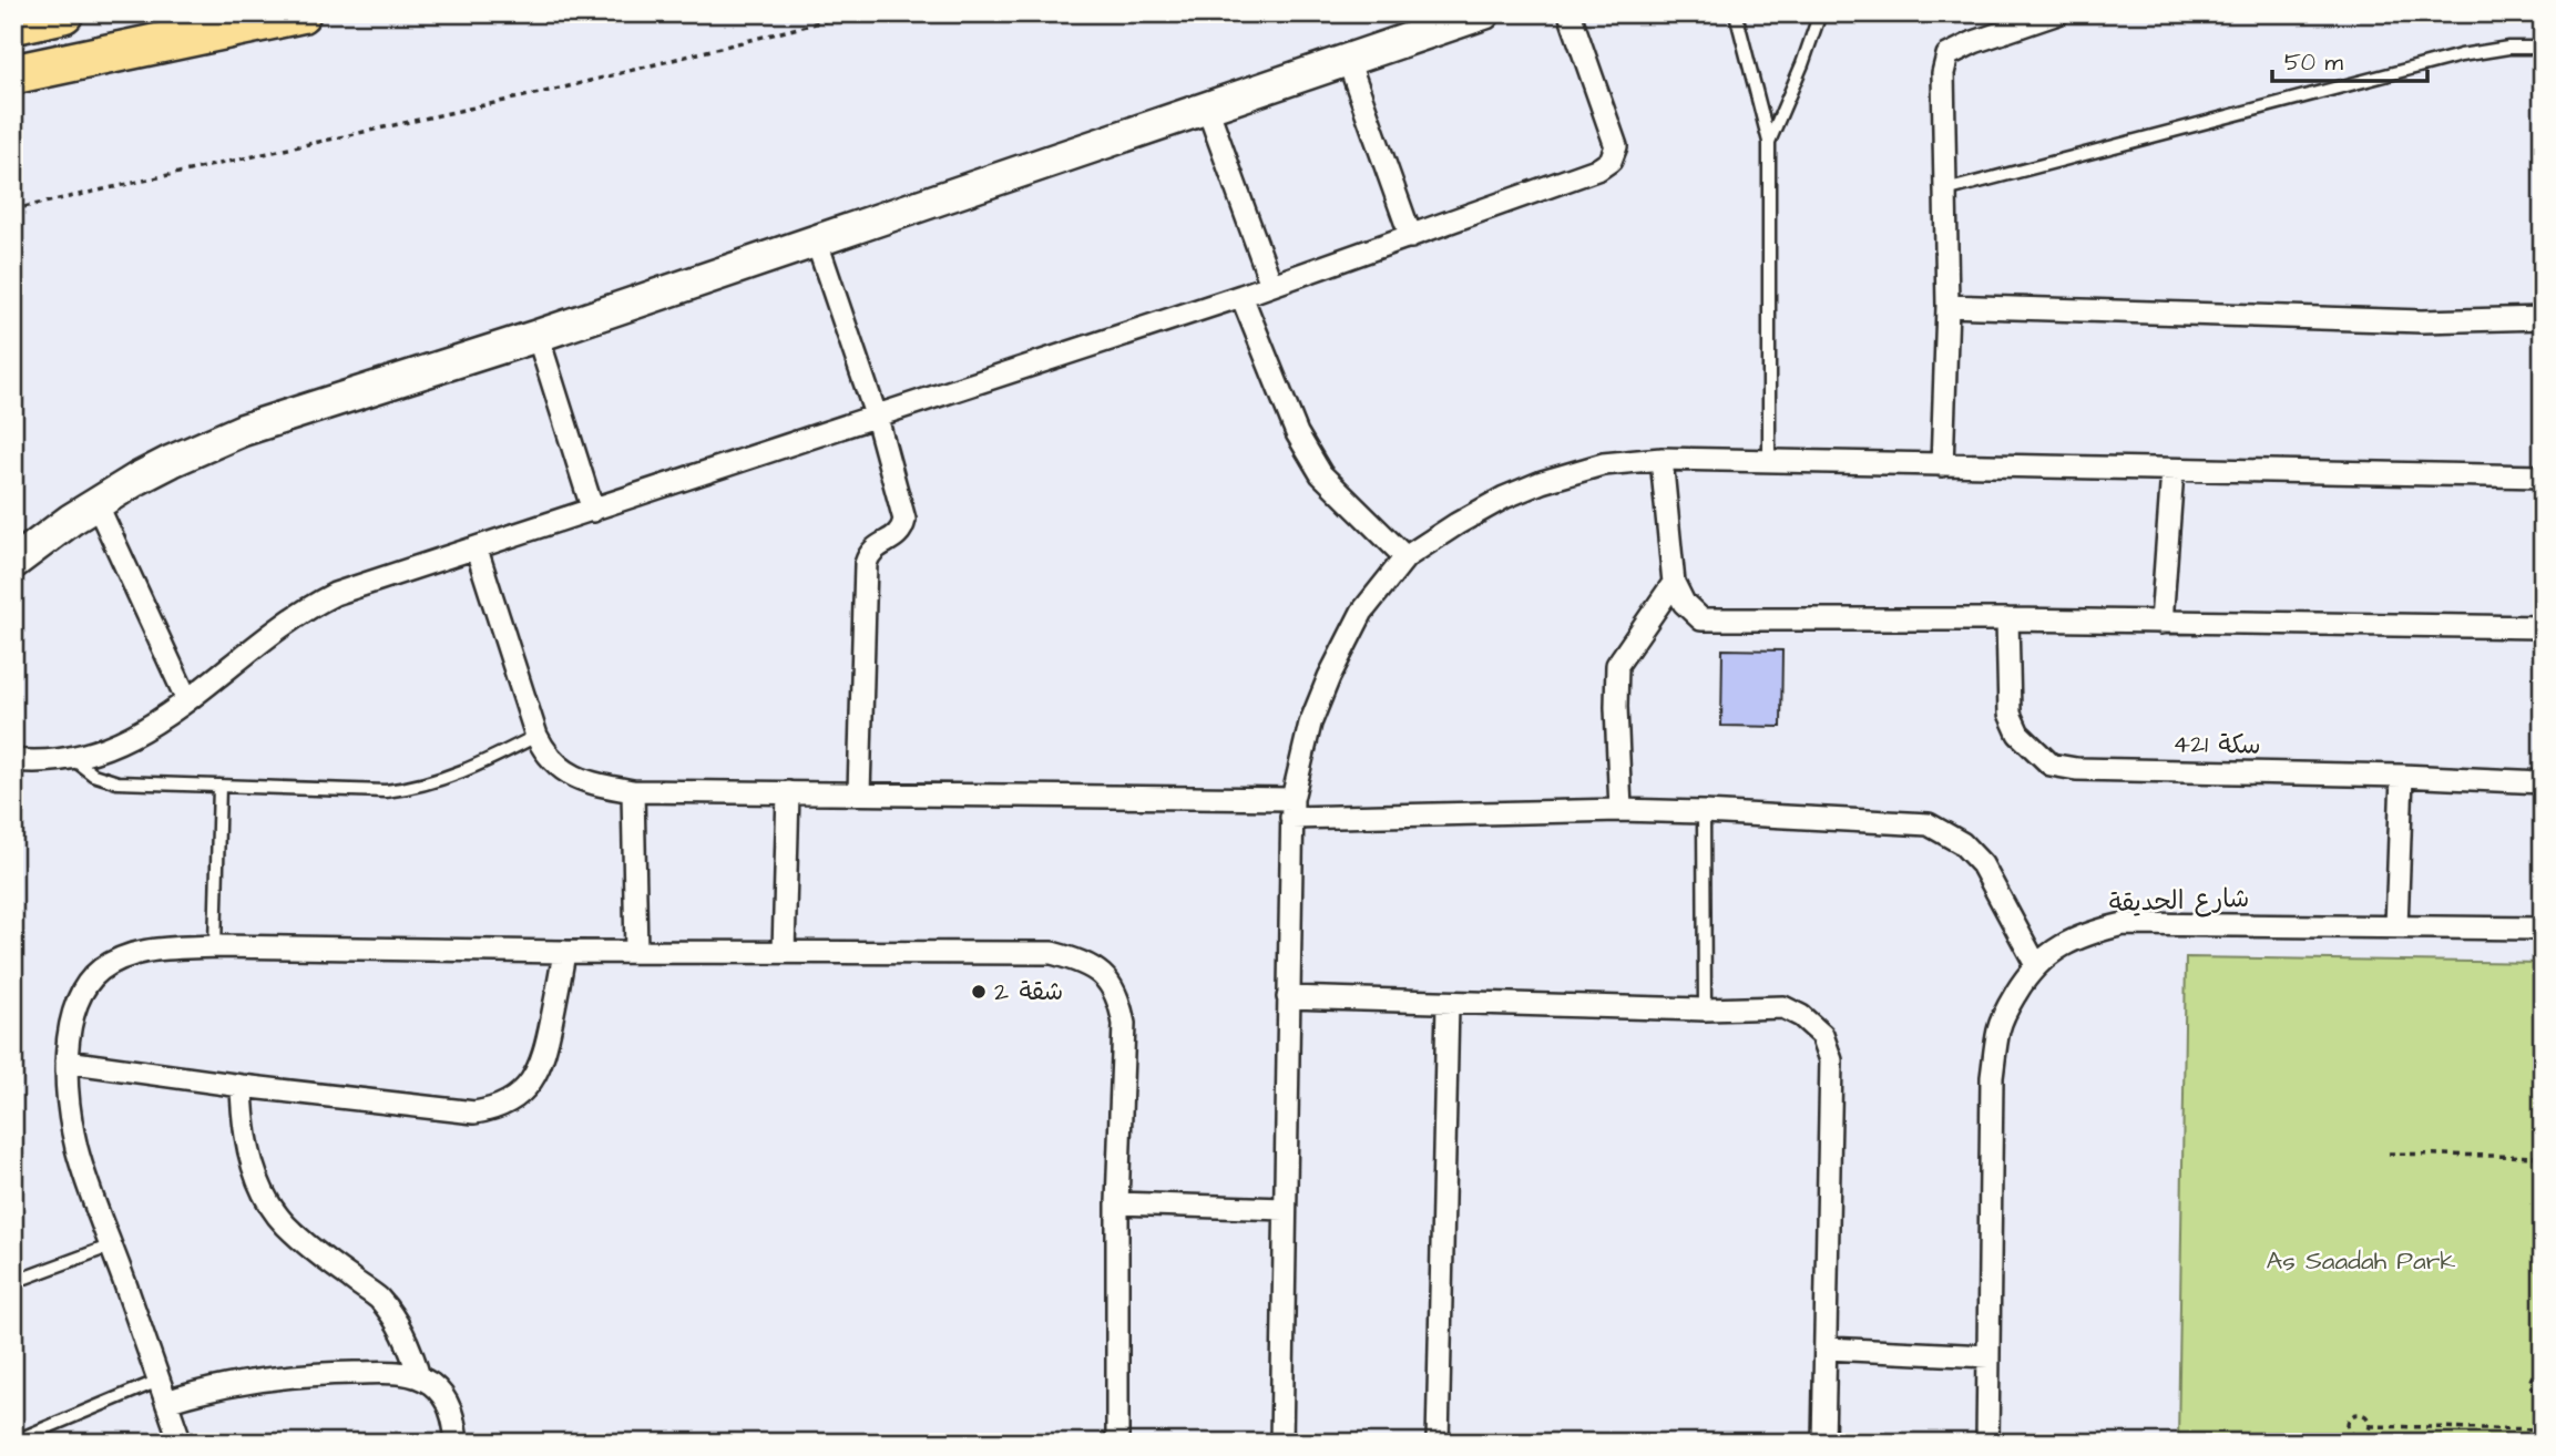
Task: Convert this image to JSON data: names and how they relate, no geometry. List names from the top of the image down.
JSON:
{
  "streets": {
    "street": ["سكة 421", "شارع الحديقة"]
  },
  "parks": ["As Saadah Park"],
  "places": ["شقة 2"],
  "scale_bar": "50 m"
}
